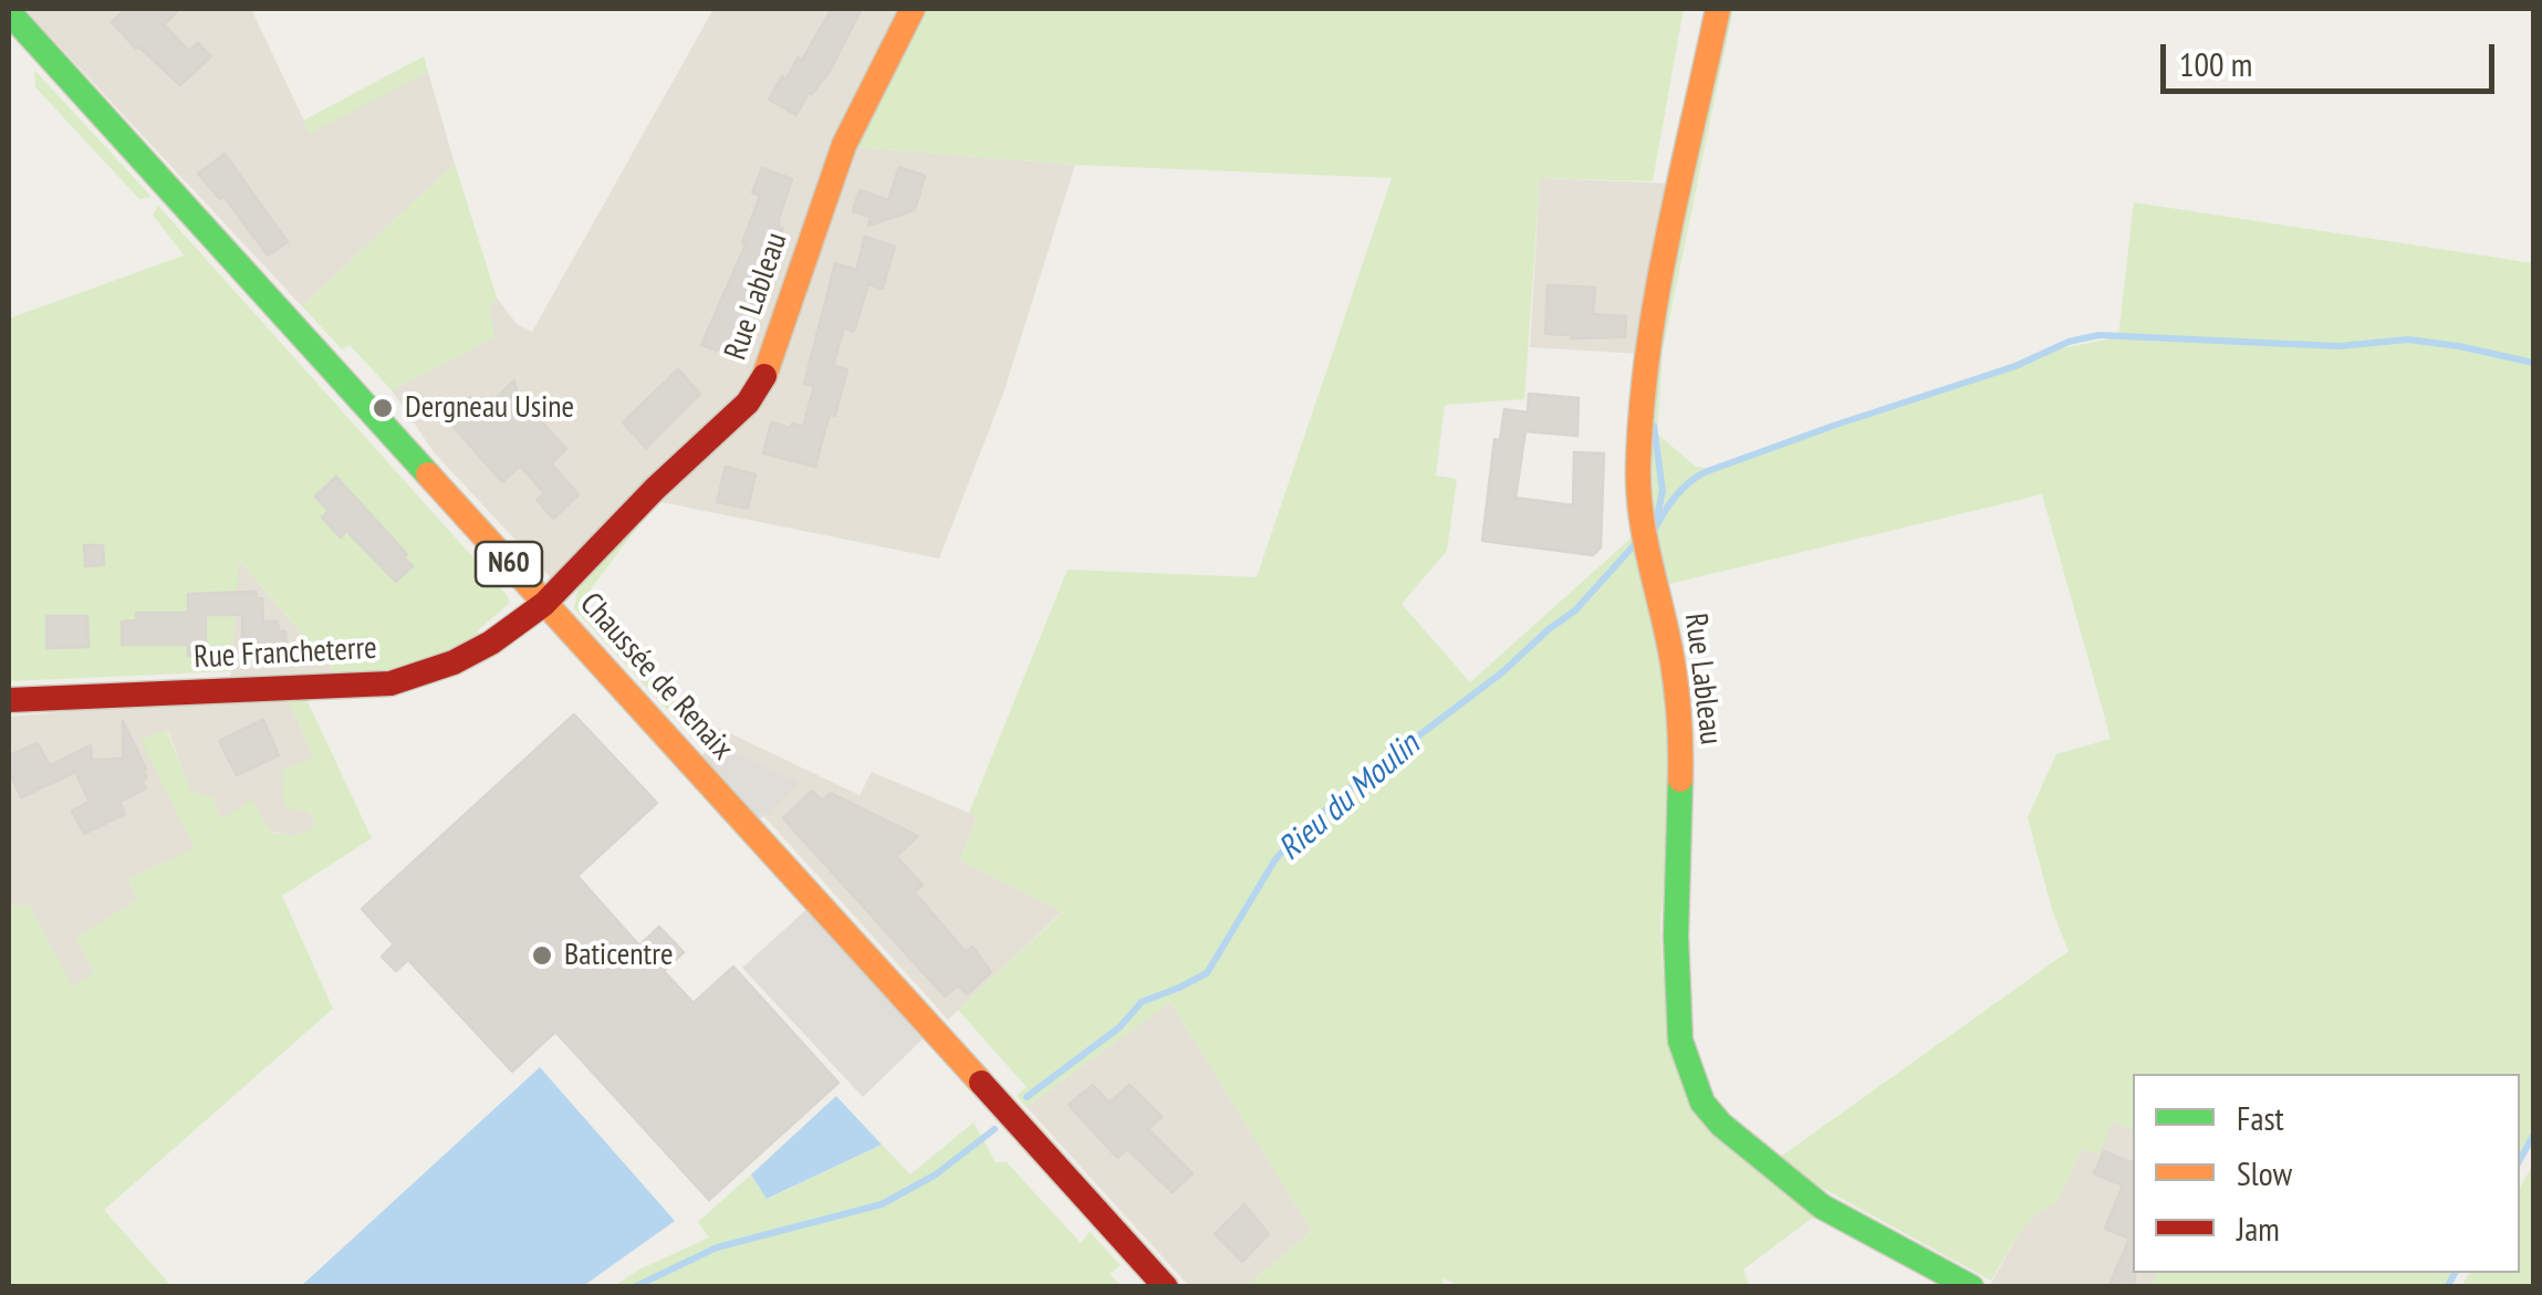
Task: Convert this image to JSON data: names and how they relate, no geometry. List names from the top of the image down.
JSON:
{
  "streets": {
    "street": [
      "Rue Lableau",
      "N60",
      "Rue Francheterre",
      "Chaussée de Renaix"
    ]
  },
  "crossings": [
    ["Rue Lableau", "Rue Francheterre"],
    ["Rue Lableau", "Chaussée de Renaix"],
    ["Rue Francheterre", "Chaussée de Renaix"]
  ],
  "water": ["Rieu du Moulin"],
  "places": ["Dergneau Usine", "Baticentre"],
  "legend": ["Fast", "Slow", "Jam"],
  "scale_bar": "100 m"
}
